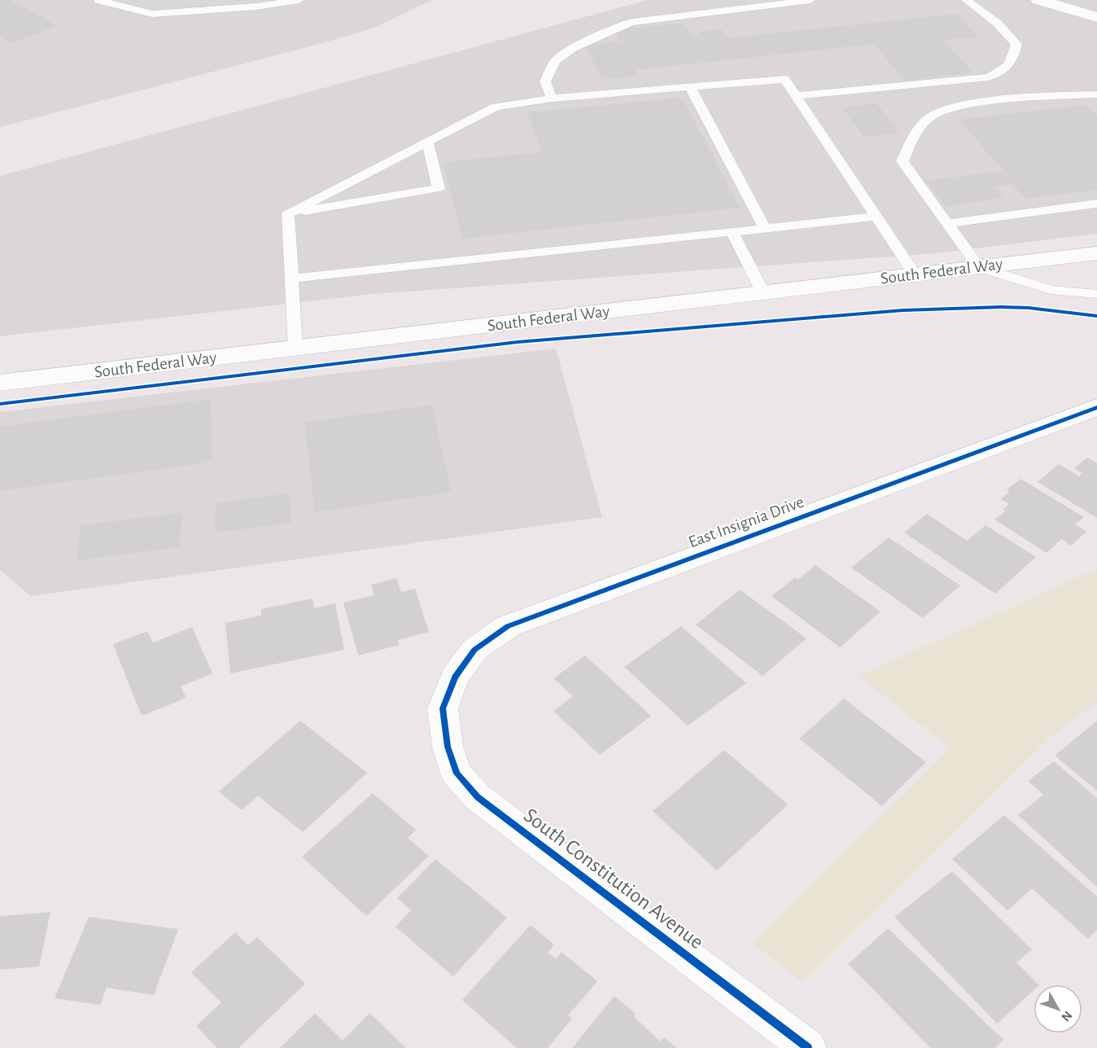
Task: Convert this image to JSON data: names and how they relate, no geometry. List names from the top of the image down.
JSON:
{
  "streets": {
    "main road": ["South Federal Way", "East Insignia Drive", "South Constitution Avenue"]
  },
  "crossings": [
    ["East Insignia Drive", "South Constitution Avenue"]
  ],
  "north": "bottom right"
}
